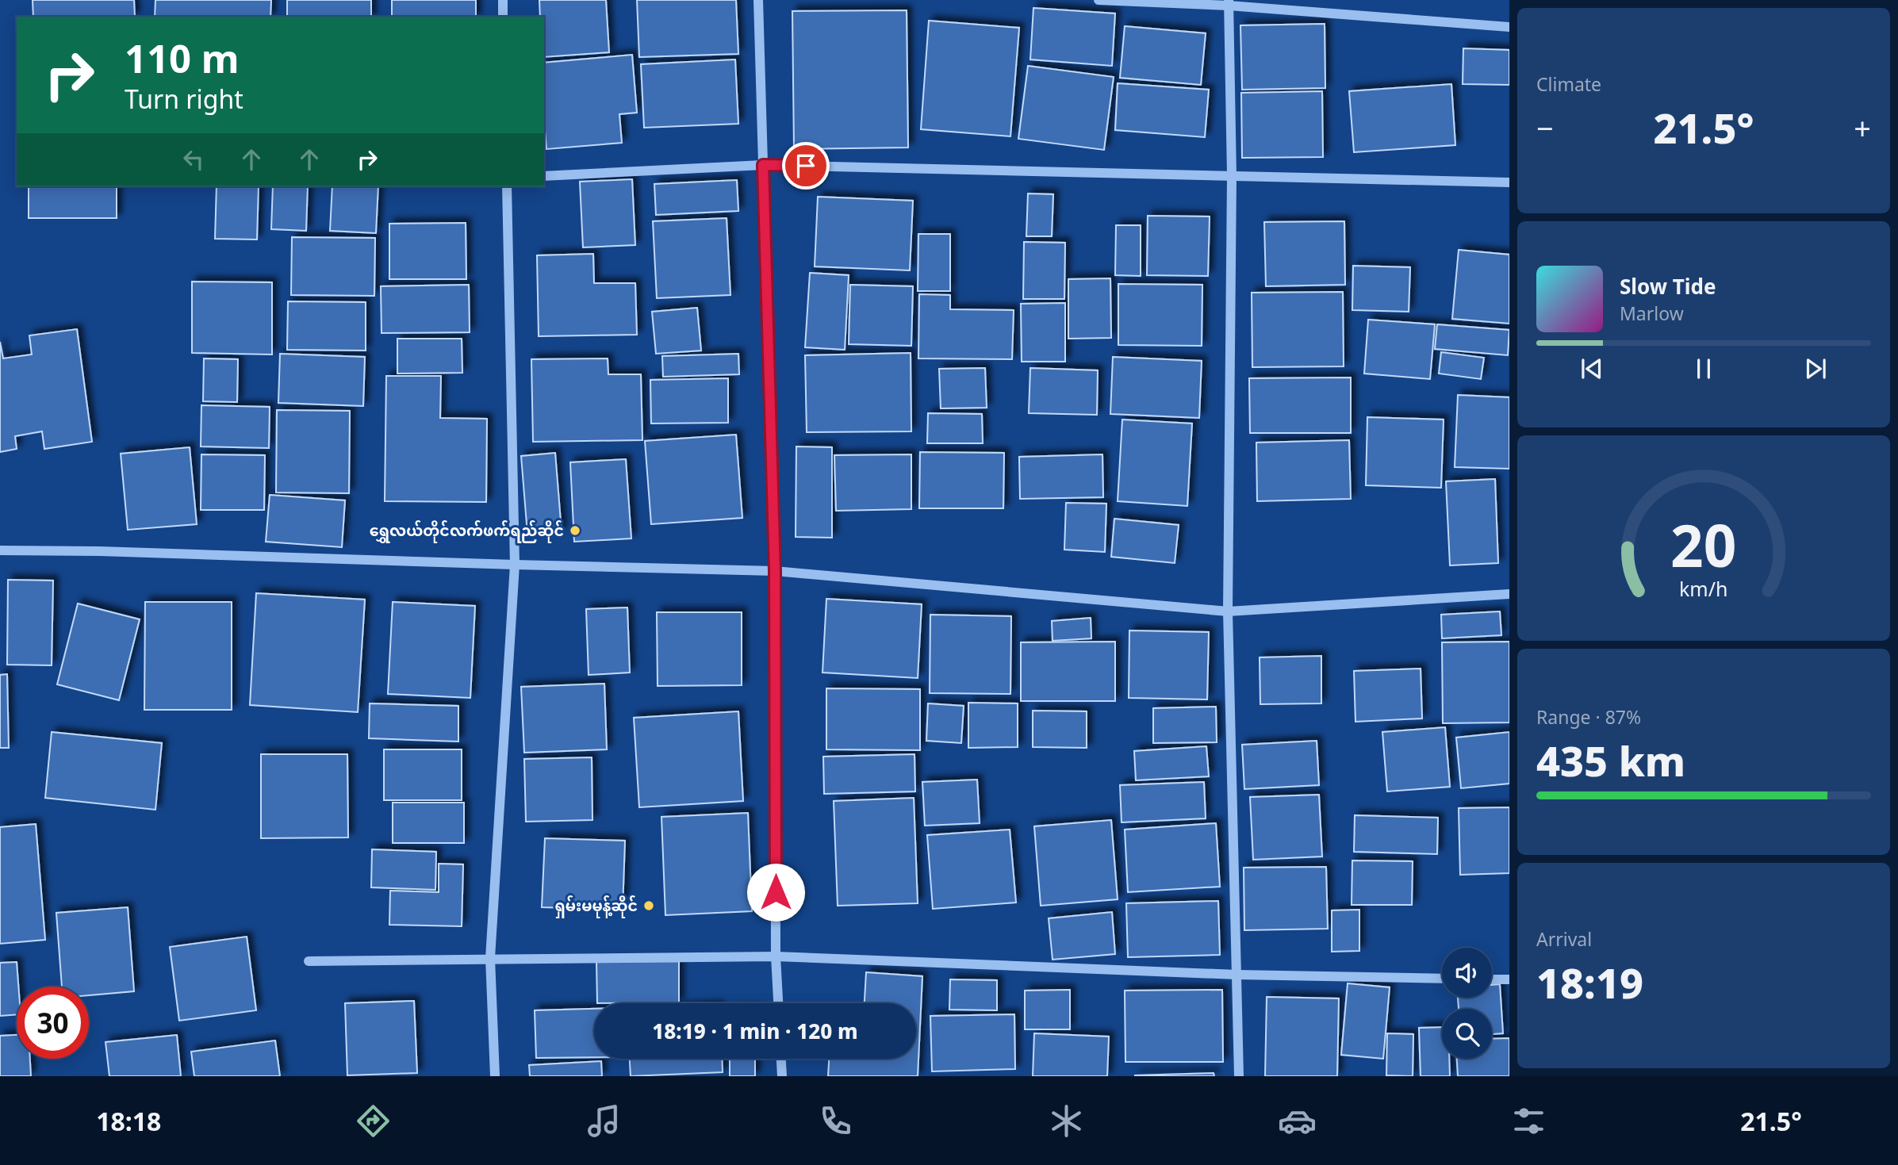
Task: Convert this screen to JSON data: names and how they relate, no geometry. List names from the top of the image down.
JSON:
{
  "places": ["ရွှေလယ်တိုင်လက်ဖက်ရည်ဆိုင်", "ရှမ်းမမုန့်ဆိုင်"],
  "page": {
    "tile": [
      "Climate",
      ["Range · 87%", "435 km"],
      ["Arrival", "18:19"]
    ],
    "turn": ["110 m", "Turn right"],
    "heat": ["−", "21.5°", "+"],
    "song": ["Slow Tide", "Marlow"],
    "limit": "30",
    "trip": "18:19 · 1 min · 120 m",
    "tabs": ["18:18", "21.5°"],
    "gauge": ["20", "km/h"]
  }
}
